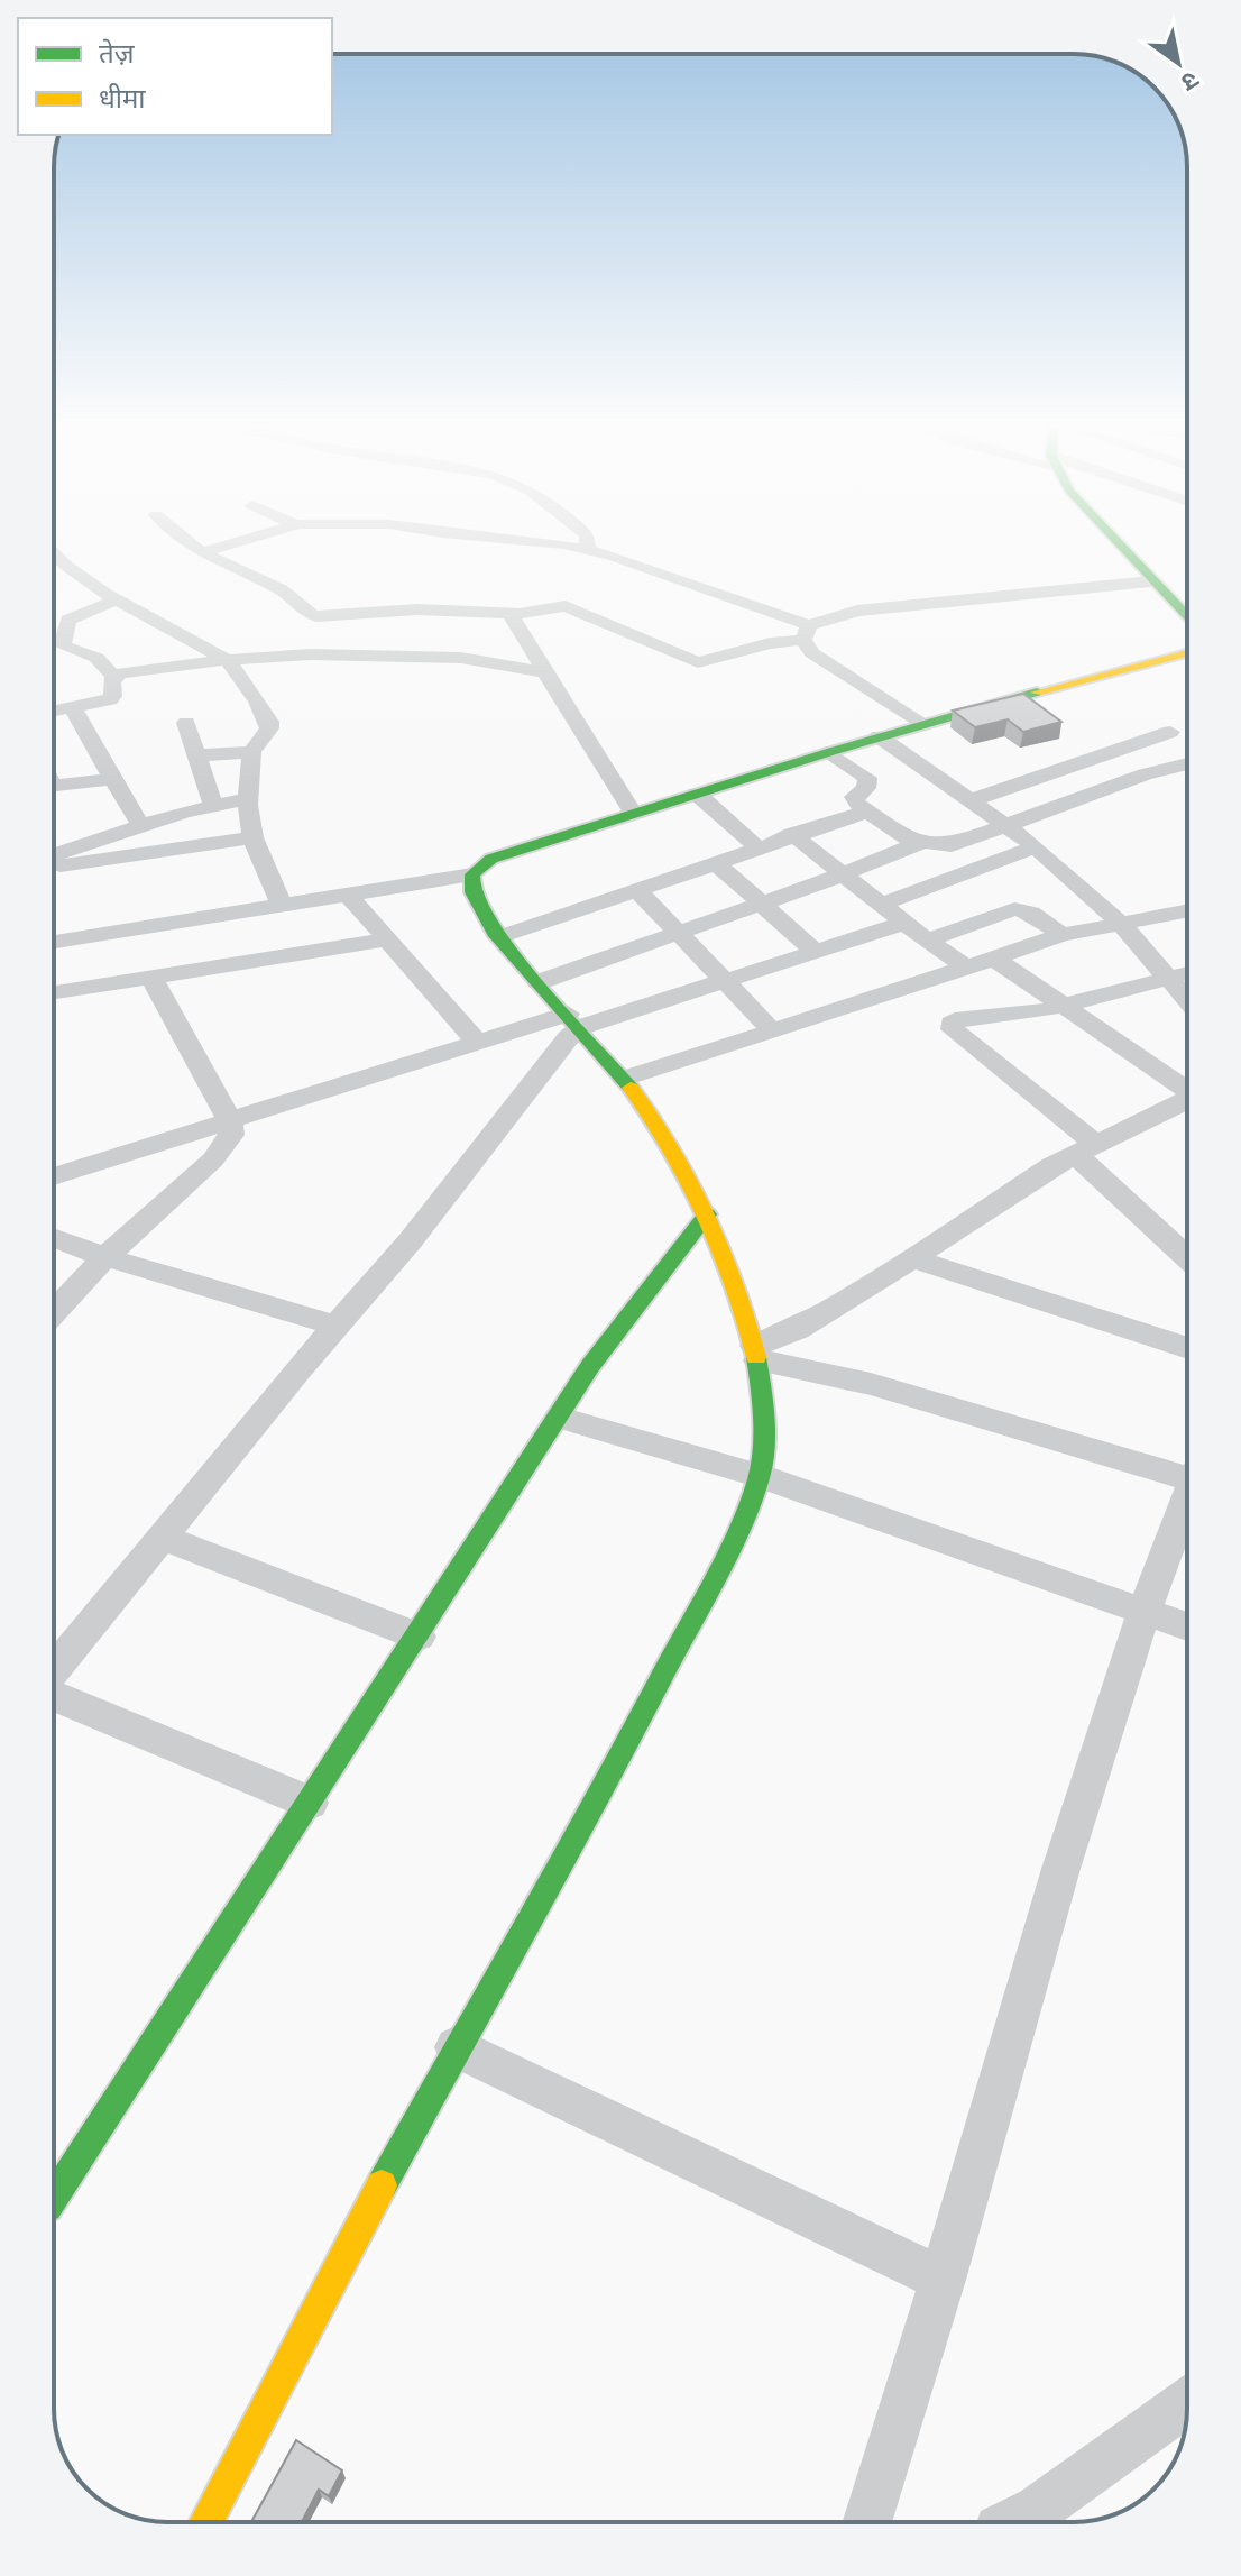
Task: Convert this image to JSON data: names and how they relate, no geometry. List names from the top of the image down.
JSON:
{
  "legend": ["तेज़", "धीमा"],
  "north": "bottom right"
}
